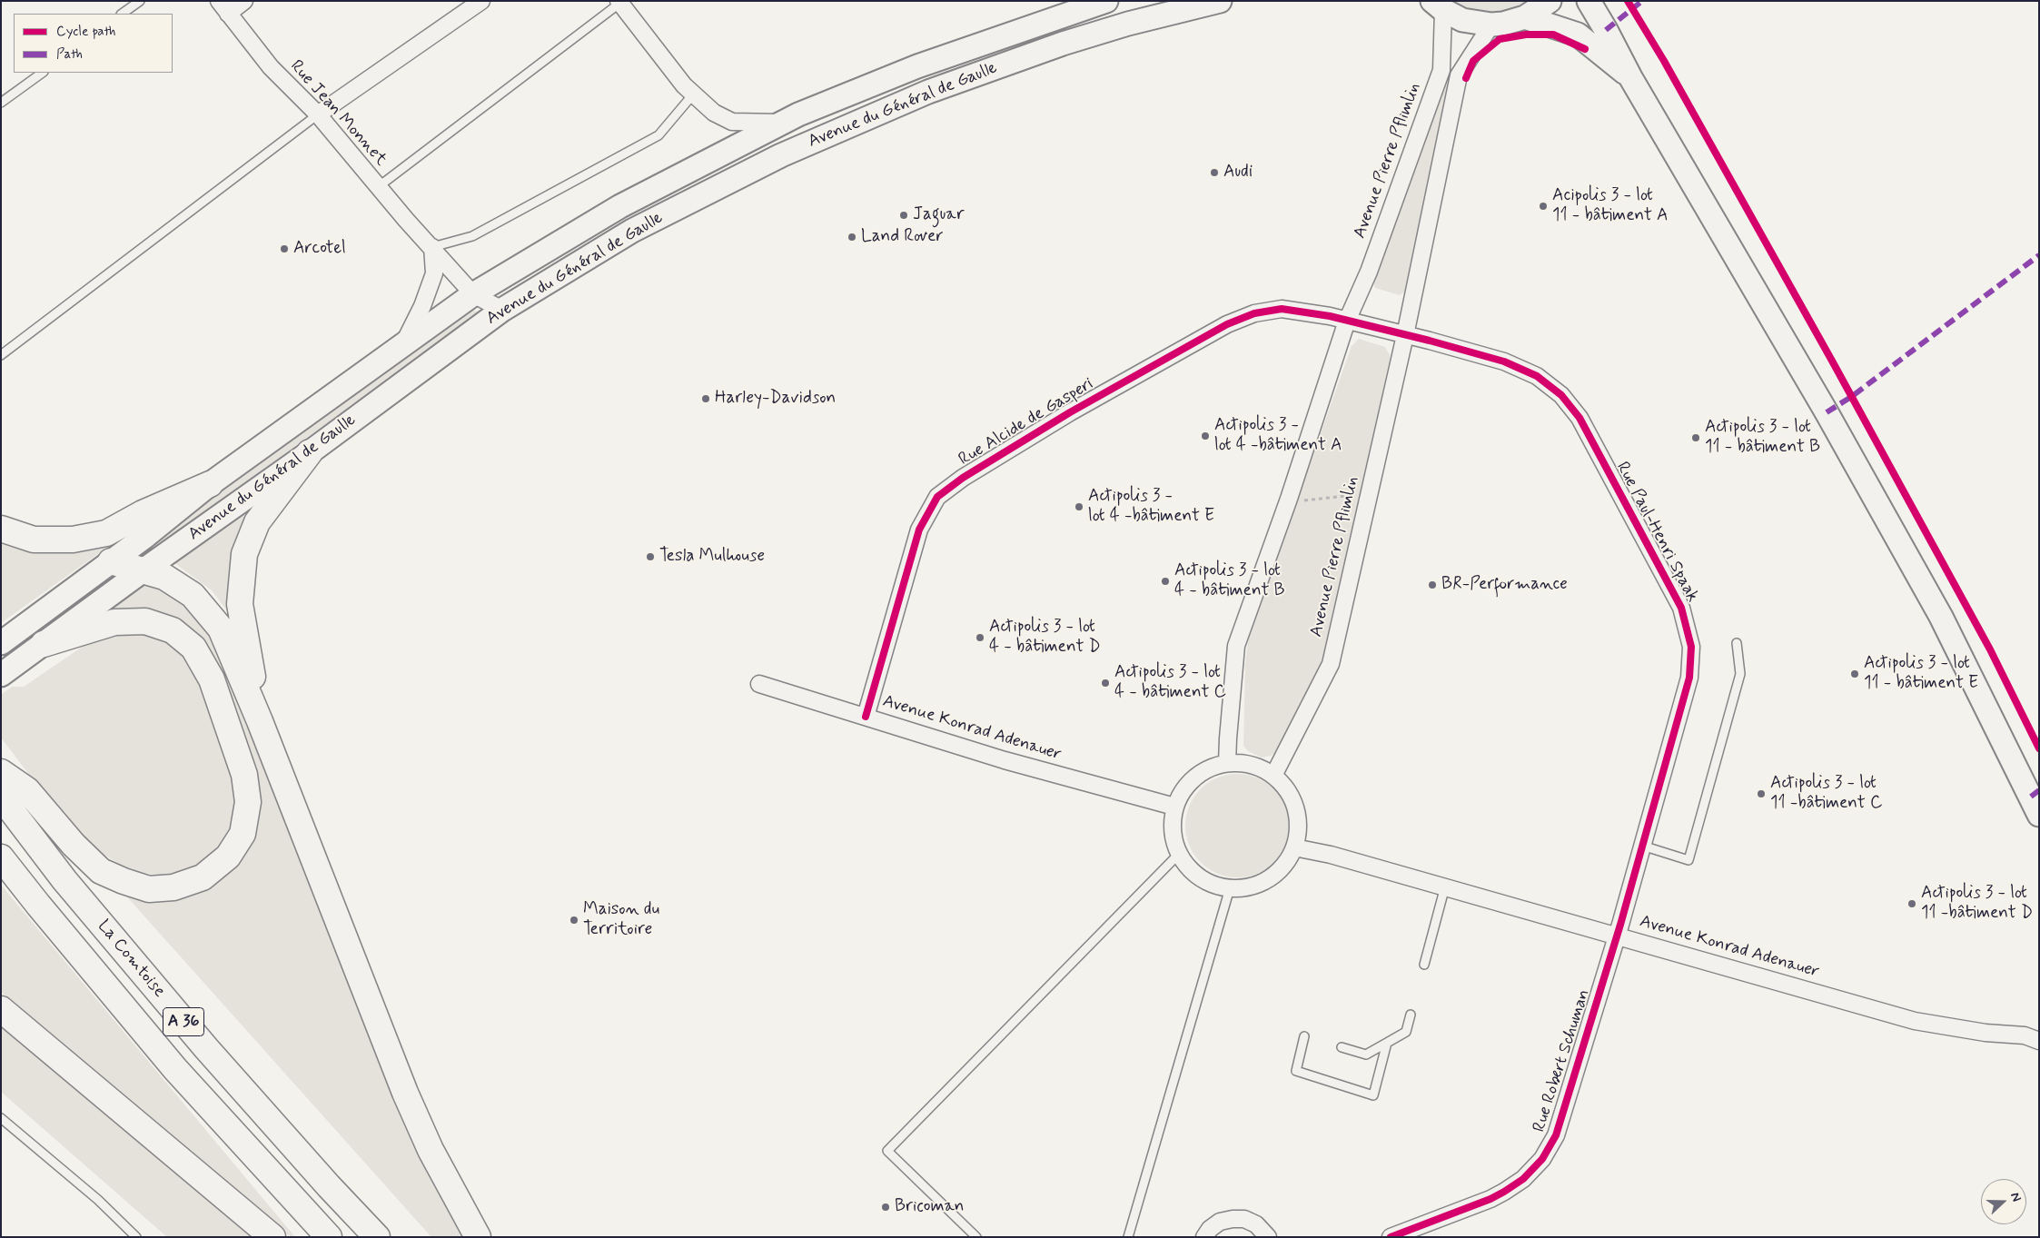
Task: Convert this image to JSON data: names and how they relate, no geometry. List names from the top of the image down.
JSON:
{
  "streets": {
    "highway": ["La Comtoise", "A 36"],
    "main road": ["Avenue du Général de Gaulle"],
    "street": [
      "Rue Jean Monnet",
      "Avenue Pierre Pflimlin",
      "Rue Alcide de Gasperi",
      "Rue Paul-Henri Spaak",
      "Avenue Konrad Adenauer",
      "Rue Robert Schuman"
    ]
  },
  "crossings": [
    ["Avenue du Général de Gaulle", "Rue Jean Monnet"],
    ["Avenue Pierre Pflimlin", "Rue Alcide de Gasperi"],
    ["Avenue Pierre Pflimlin", "Rue Paul-Henri Spaak"],
    ["Avenue Pierre Pflimlin", "Avenue Konrad Adenauer"],
    ["Rue Alcide de Gasperi", "Avenue Konrad Adenauer"],
    ["Rue Paul-Henri Spaak", "Avenue Konrad Adenauer"],
    ["Rue Paul-Henri Spaak", "Rue Robert Schuman"],
    ["Avenue Konrad Adenauer", "Rue Robert Schuman"]
  ],
  "places": [
    "Audi",
    "Acipolis 3 - lot 11 - bâtiment A",
    "Jaguar",
    "Land Rover",
    "Arcotel",
    "Harley-Davidson",
    "Actipolis 3 - lot 4 -bâtiment A",
    "Actipolis 3 - lot 11 - bâtiment B",
    "Actipolis 3 - lot 4 -bâtiment E",
    "Tesla Mulhouse",
    "Actipolis 3 - lot 4 - bâtiment B",
    "BR-Performance",
    "Actipolis 3 - lot 4 - bâtiment D",
    "Actipolis 3 - lot 11 - bâtiment E",
    "Actipolis 3 - lot 4 - bâtiment C",
    "Actipolis 3 - lot 11 -bâtiment C",
    "Actipolis 3 - lot 11 -bâtiment D",
    "Maison du Territoire",
    "Bricoman"
  ],
  "legend": ["Cycle path", "Path"],
  "north": "right"
}
